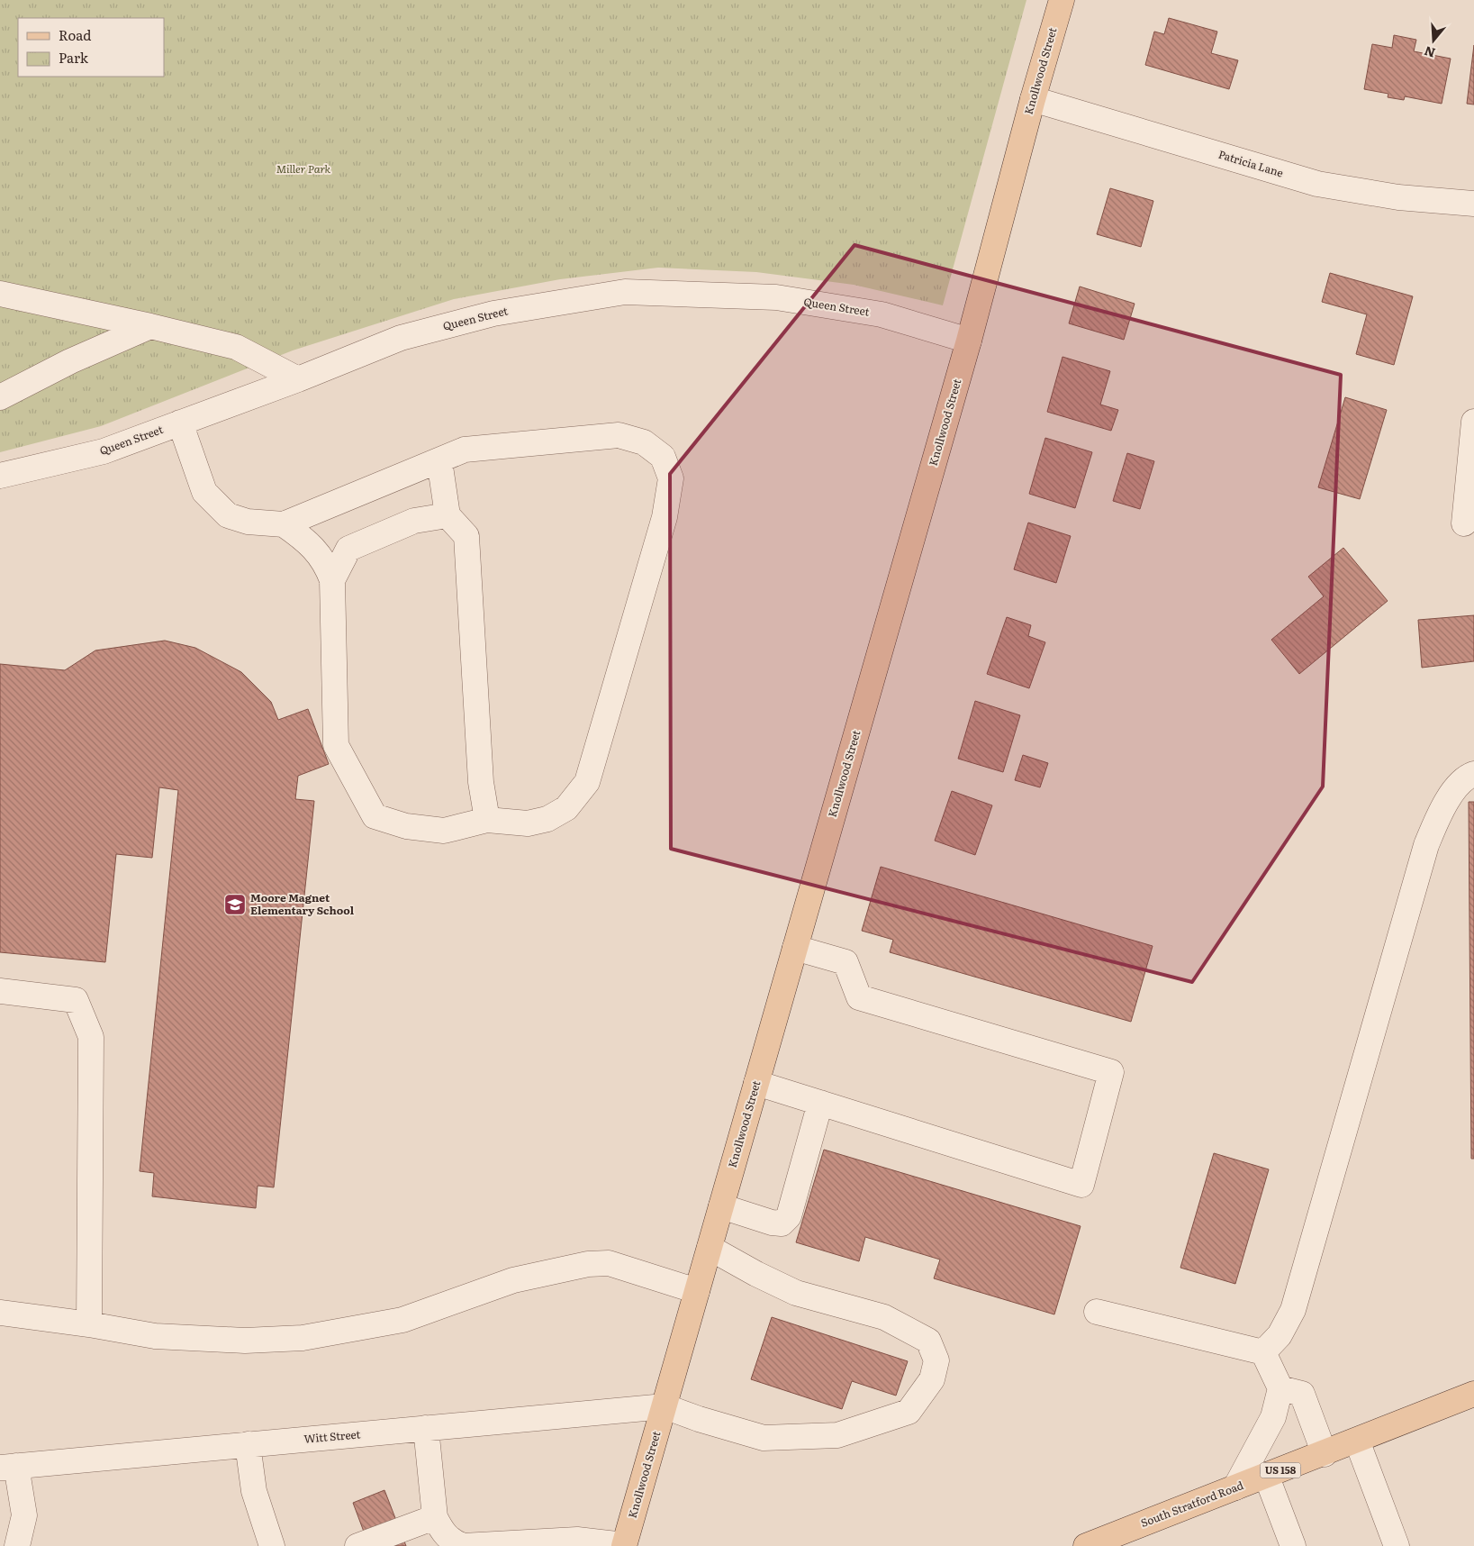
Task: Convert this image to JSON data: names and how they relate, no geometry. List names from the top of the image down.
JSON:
{
  "streets": {
    "main road": ["Knollwood Street", "US 158", "South Stratford Road"],
    "street": ["Patricia Lane", "Queen Street", "Witt Street"]
  },
  "crossings": [
    ["Knollwood Street", "Patricia Lane"],
    ["Knollwood Street", "Queen Street"],
    ["Knollwood Street", "Witt Street"]
  ],
  "parks": ["Miller Park"],
  "places": {
    "school or university": ["Moore Magnet Elementary School"]
  },
  "legend": ["Road", "Park"],
  "north": "bottom"
}
